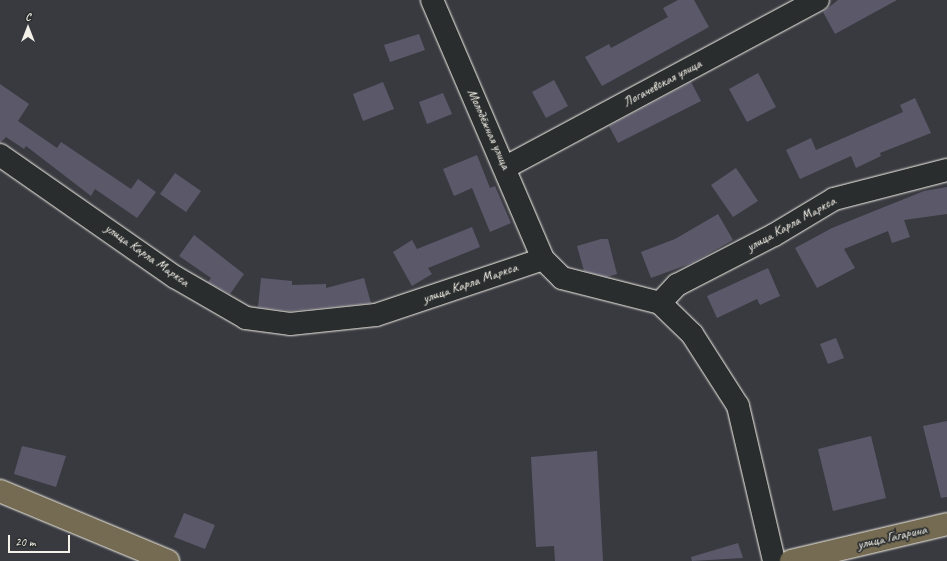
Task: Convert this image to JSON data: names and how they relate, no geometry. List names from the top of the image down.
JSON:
{
  "streets": {
    "main road": ["улица Гагарина"],
    "street": ["Логачевская улица", "Молодёжная улица", "улица Карла Маркса"]
  },
  "crossings": [
    ["Логачевская улица", "Молодёжная улица"],
    ["Молодёжная улица", "улица Карла Маркса"]
  ],
  "scale_bar": "20 m",
  "north": "top"
}
